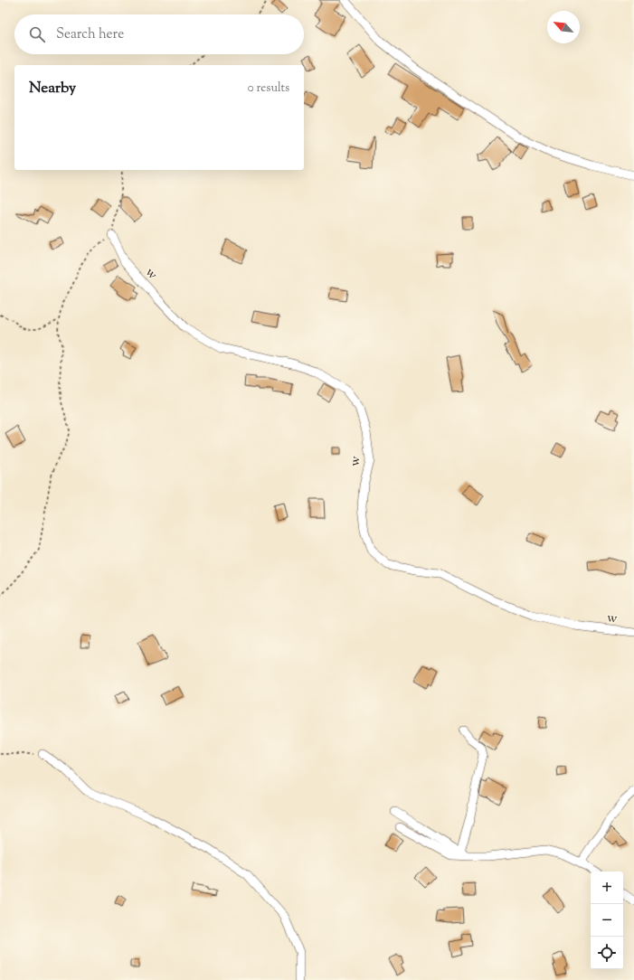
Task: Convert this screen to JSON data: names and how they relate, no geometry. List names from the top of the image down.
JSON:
{
  "streets": {
    "street": ["w"]
  },
  "north": "top left",
  "page": {
    "search": "Search here",
    "heading": ["Nearby", "0 results"],
    "map_buttons": ["+", "−"]
  }
}
